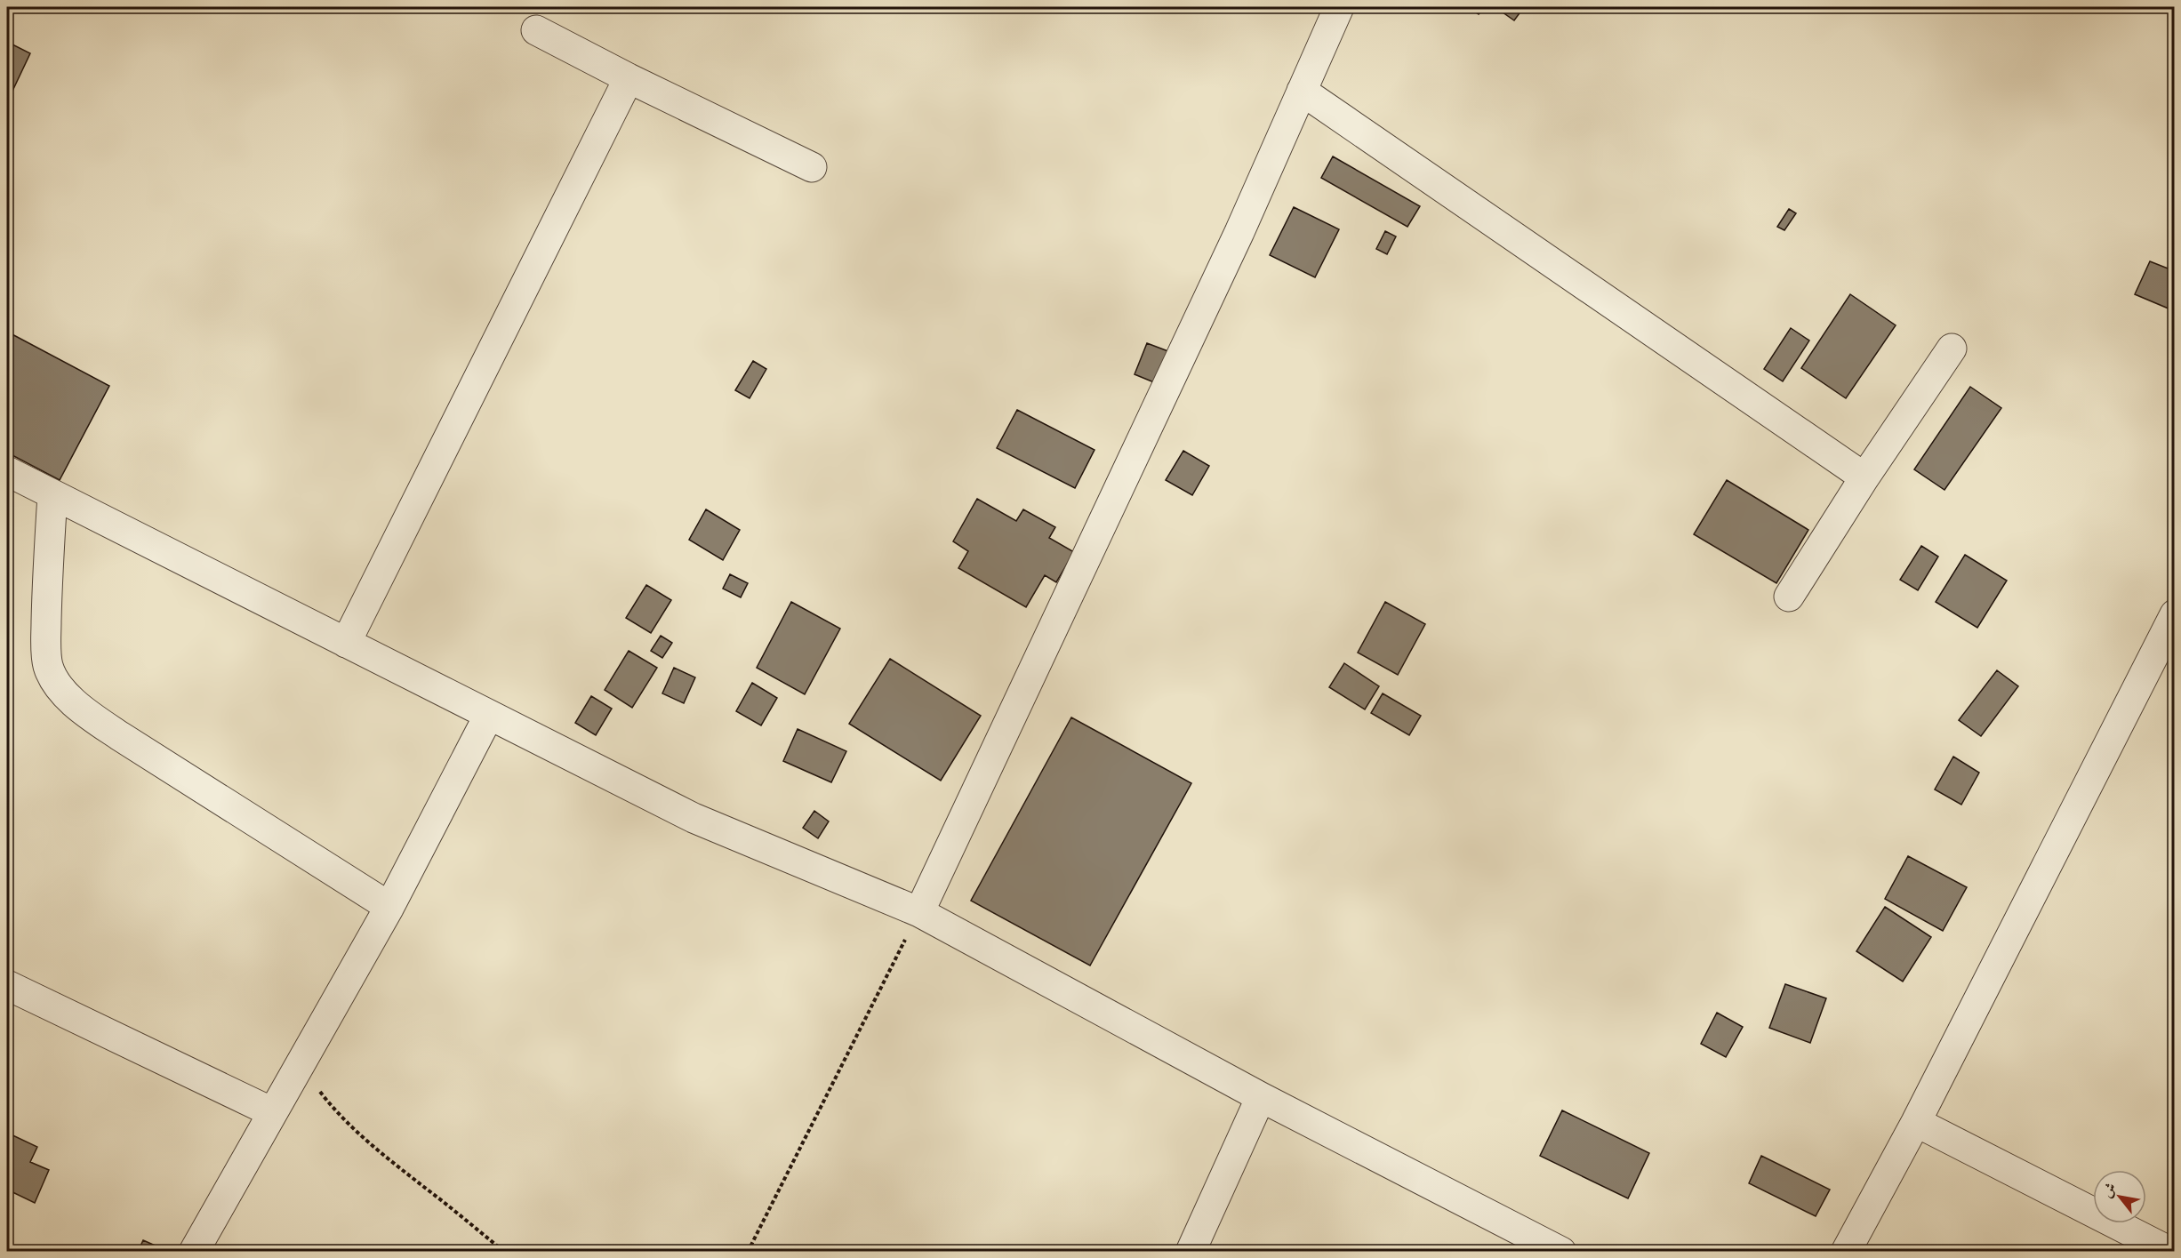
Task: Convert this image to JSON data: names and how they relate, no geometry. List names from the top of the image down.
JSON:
{
  "north": "top left"
}
